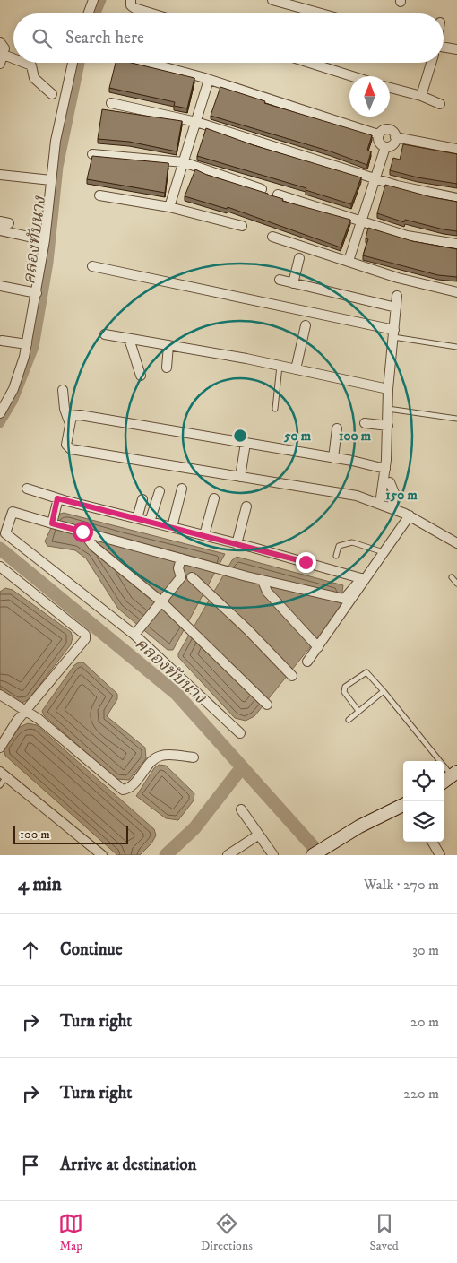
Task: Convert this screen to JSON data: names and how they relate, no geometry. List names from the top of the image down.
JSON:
{
  "water": ["คลองทับนาง"],
  "scale_bar": "100 m",
  "north": "top",
  "page": {
    "search": "Search here",
    "scale": "100 m",
    "heading": ["4 min", "Walk · 270 m"],
    "list": [
      ["Continue", "30 m"],
      ["Turn right", "20 m"],
      ["Turn right", "220 m"],
      "Arrive at destination"
    ],
    "nav": ["Map", "Directions", "Saved"]
  },
  "rings": ["50 m", "100 m", "150 m"]
}
